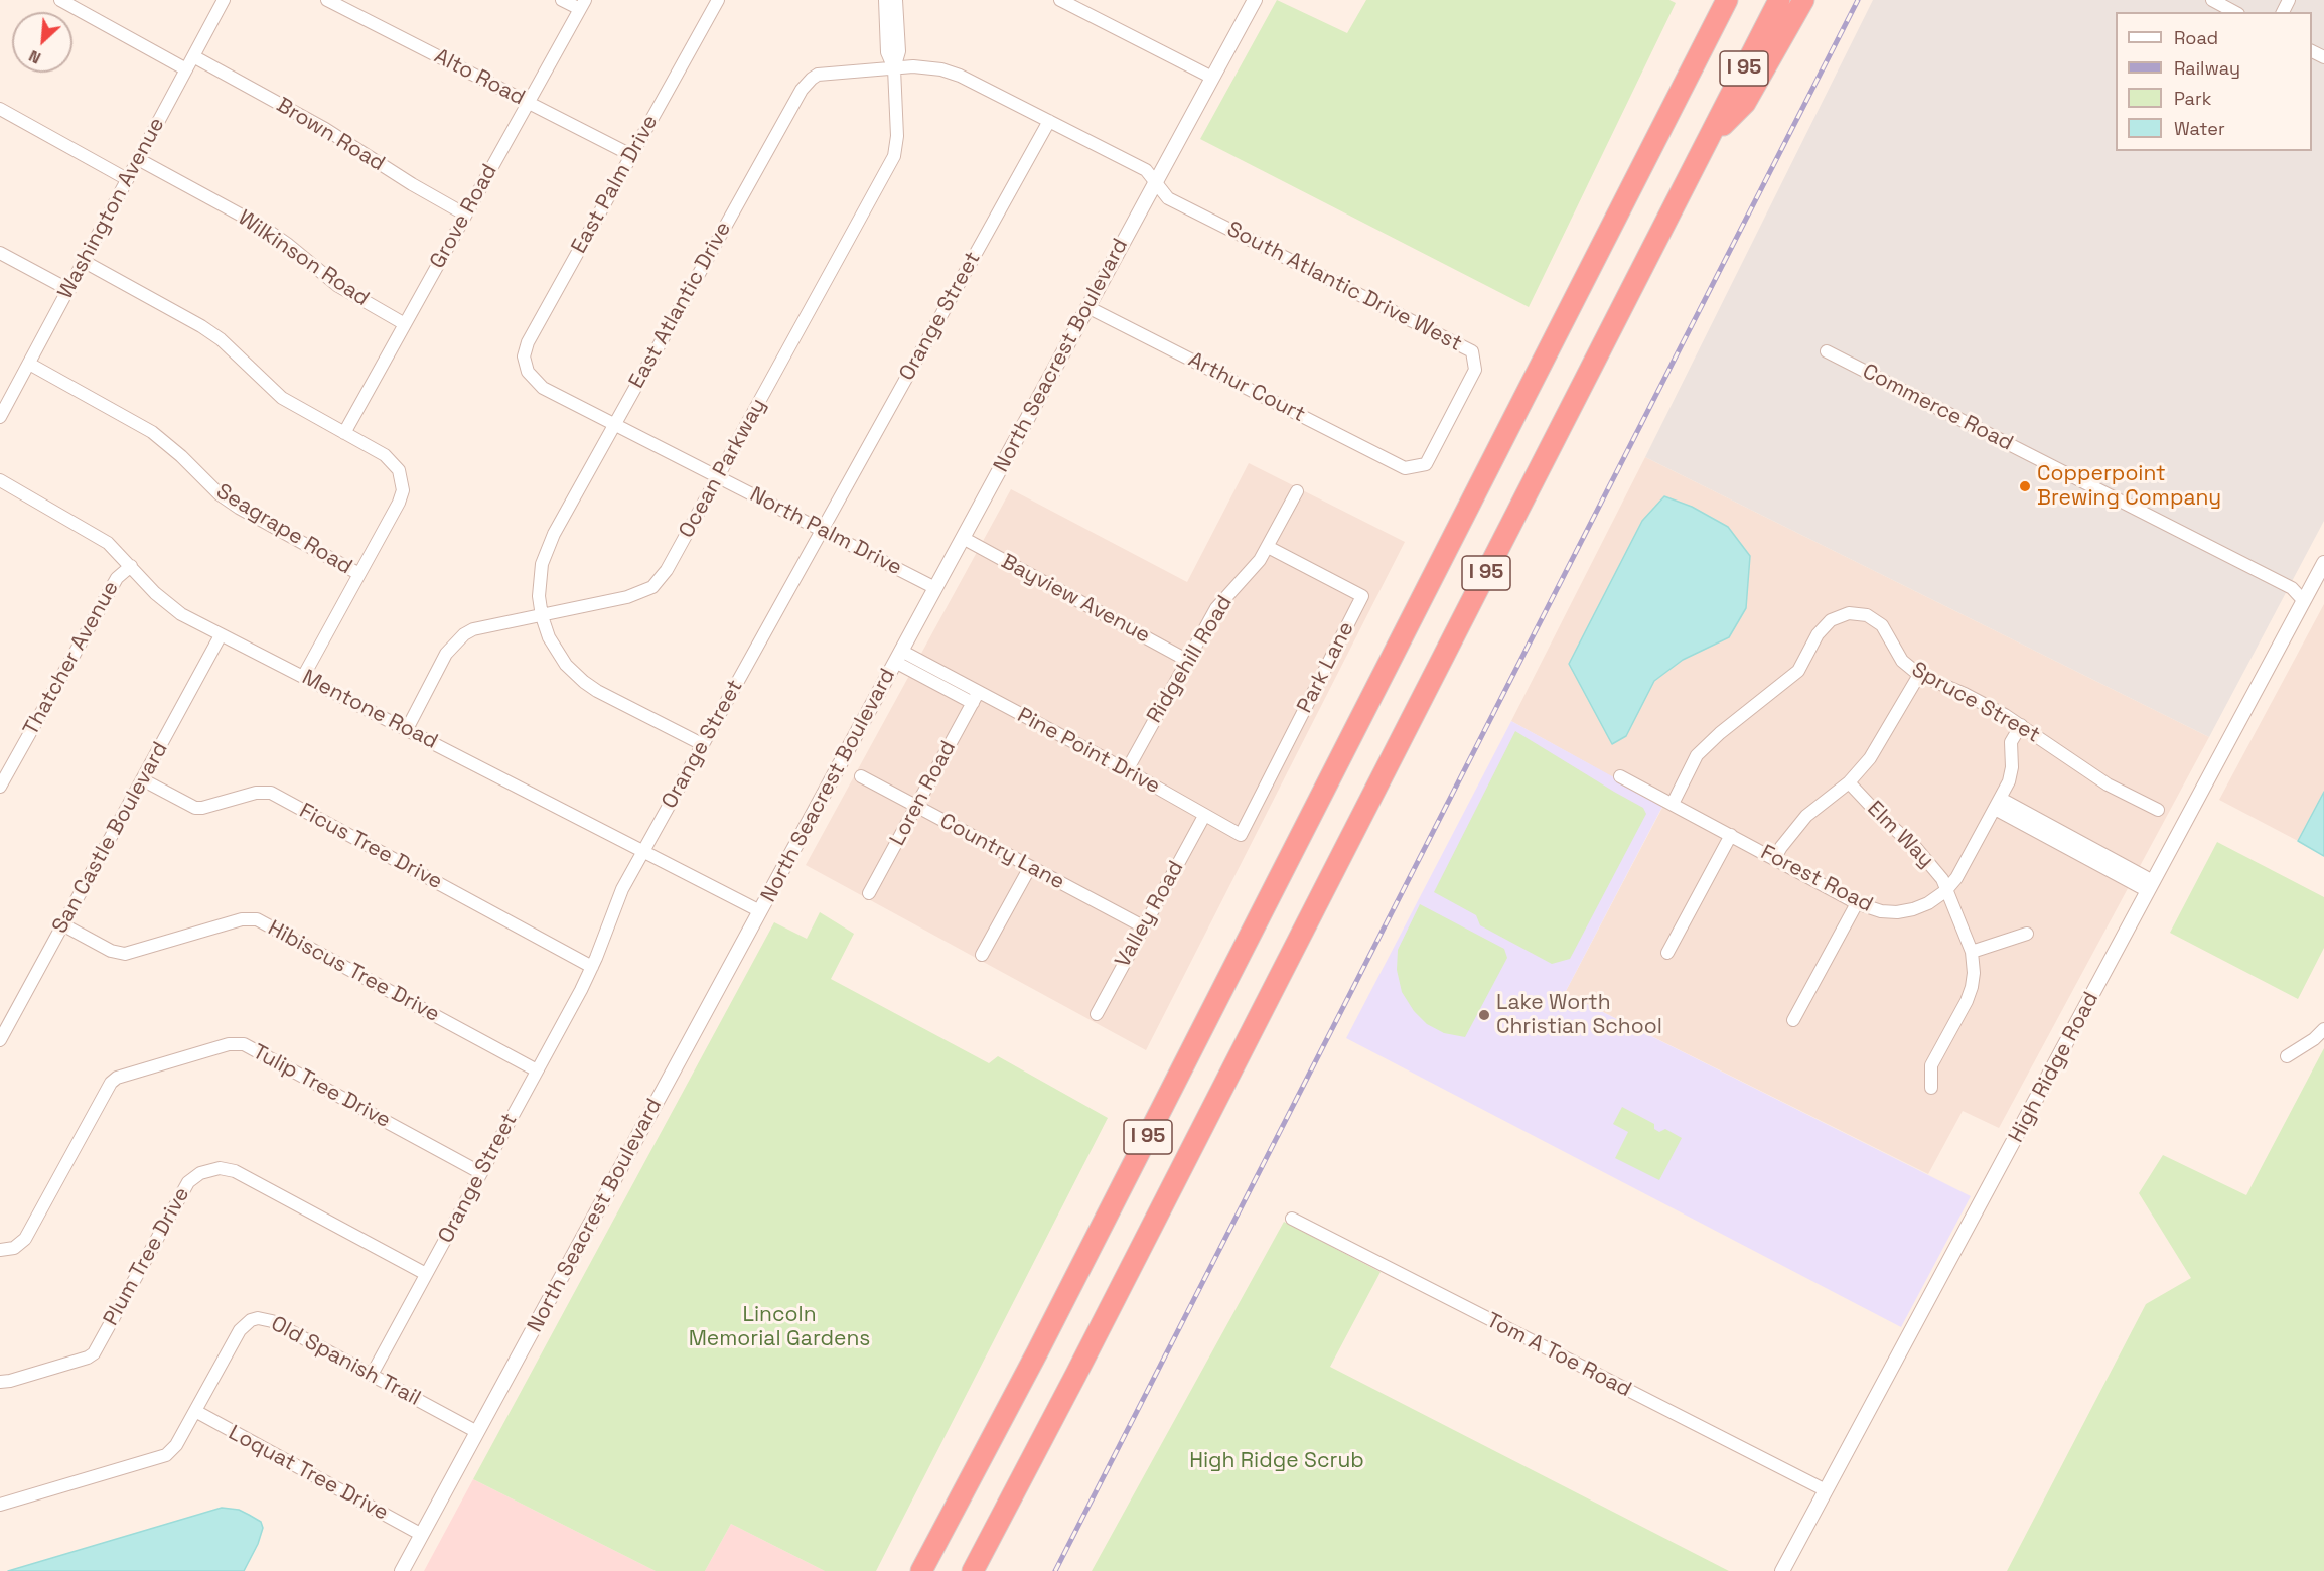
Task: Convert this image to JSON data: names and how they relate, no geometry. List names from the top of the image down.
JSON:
{
  "streets": {
    "highway": ["I 95"],
    "street": [
      "Alto Road",
      "Brown Road",
      "East Palm Drive",
      "Washington Avenue",
      "Grove Road",
      "Wilkinson Road",
      "South Atlantic Drive West",
      "East Atlantic Drive",
      "Orange Street",
      "North Seacrest Boulevard",
      "Arthur Court",
      "Commerce Road",
      "Ocean Parkway",
      "Seagrape Road",
      "North Palm Drive",
      "Bayview Avenue",
      "Thatcher Avenue",
      "Ridgehill Road",
      "Park Lane",
      "Spruce Street",
      "Mentone Road",
      "Pine Point Drive",
      "Loren Road",
      "Elm Way",
      "San Castle Boulevard",
      "Ficus Tree Drive",
      "Country Lane",
      "Forest Road",
      "Valley Road",
      "Hibiscus Tree Drive",
      "High Ridge Road",
      "Tulip Tree Drive",
      "Plum Tree Drive",
      "Tom A Toe Road",
      "Old Spanish Trail",
      "Loquat Tree Drive"
    ]
  },
  "crossings": [
    ["Alto Road", "East Palm Drive"],
    ["Alto Road", "Grove Road"],
    ["Brown Road", "Washington Avenue"],
    ["Brown Road", "Grove Road"],
    ["East Palm Drive", "North Palm Drive"],
    ["Washington Avenue", "Wilkinson Road"],
    ["Washington Avenue", "Seagrape Road"],
    ["Grove Road", "Wilkinson Road"],
    ["South Atlantic Drive West", "East Atlantic Drive"],
    ["South Atlantic Drive West", "North Seacrest Boulevard"],
    ["South Atlantic Drive West", "Arthur Court"],
    ["East Atlantic Drive", "Orange Street"],
    ["East Atlantic Drive", "North Seacrest Boulevard"],
    ["East Atlantic Drive", "Ocean Parkway"],
    ["East Atlantic Drive", "North Palm Drive"],
    ["Orange Street", "North Palm Drive"],
    ["Orange Street", "Mentone Road"],
    ["Orange Street", "Ficus Tree Drive"],
    ["Orange Street", "Hibiscus Tree Drive"],
    ["Orange Street", "Tulip Tree Drive"],
    ["Orange Street", "Plum Tree Drive"],
    ["Orange Street", "Old Spanish Trail"],
    ["North Seacrest Boulevard", "Arthur Court"],
    ["North Seacrest Boulevard", "North Palm Drive"],
    ["North Seacrest Boulevard", "Bayview Avenue"],
    ["North Seacrest Boulevard", "Mentone Road"],
    ["North Seacrest Boulevard", "Pine Point Drive"],
    ["North Seacrest Boulevard", "Old Spanish Trail"],
    ["North Seacrest Boulevard", "Loquat Tree Drive"],
    ["Commerce Road", "High Ridge Road"],
    ["Ocean Parkway", "North Palm Drive"],
    ["Ocean Parkway", "Mentone Road"],
    ["Bayview Avenue", "Ridgehill Road"],
    ["Thatcher Avenue", "Mentone Road"],
    ["Ridgehill Road", "Park Lane"],
    ["Ridgehill Road", "Pine Point Drive"],
    ["Park Lane", "Pine Point Drive"],
    ["Spruce Street", "Forest Road"],
    ["Mentone Road", "San Castle Boulevard"],
    ["Pine Point Drive", "Loren Road"],
    ["Pine Point Drive", "Valley Road"],
    ["Loren Road", "Country Lane"],
    ["Elm Way", "Forest Road"],
    ["San Castle Boulevard", "Ficus Tree Drive"],
    ["San Castle Boulevard", "Hibiscus Tree Drive"],
    ["Country Lane", "Valley Road"],
    ["High Ridge Road", "Tom A Toe Road"],
    ["Old Spanish Trail", "Loquat Tree Drive"]
  ],
  "parks": ["Lincoln Memorial Gardens", "High Ridge Scrub"],
  "places": ["Copperpoint Brewing Company", "Lake Worth Christian School"],
  "legend": [
    "Road",
    "Railway",
    "Park",
    "Water"
  ],
  "north": "bottom left"
}
